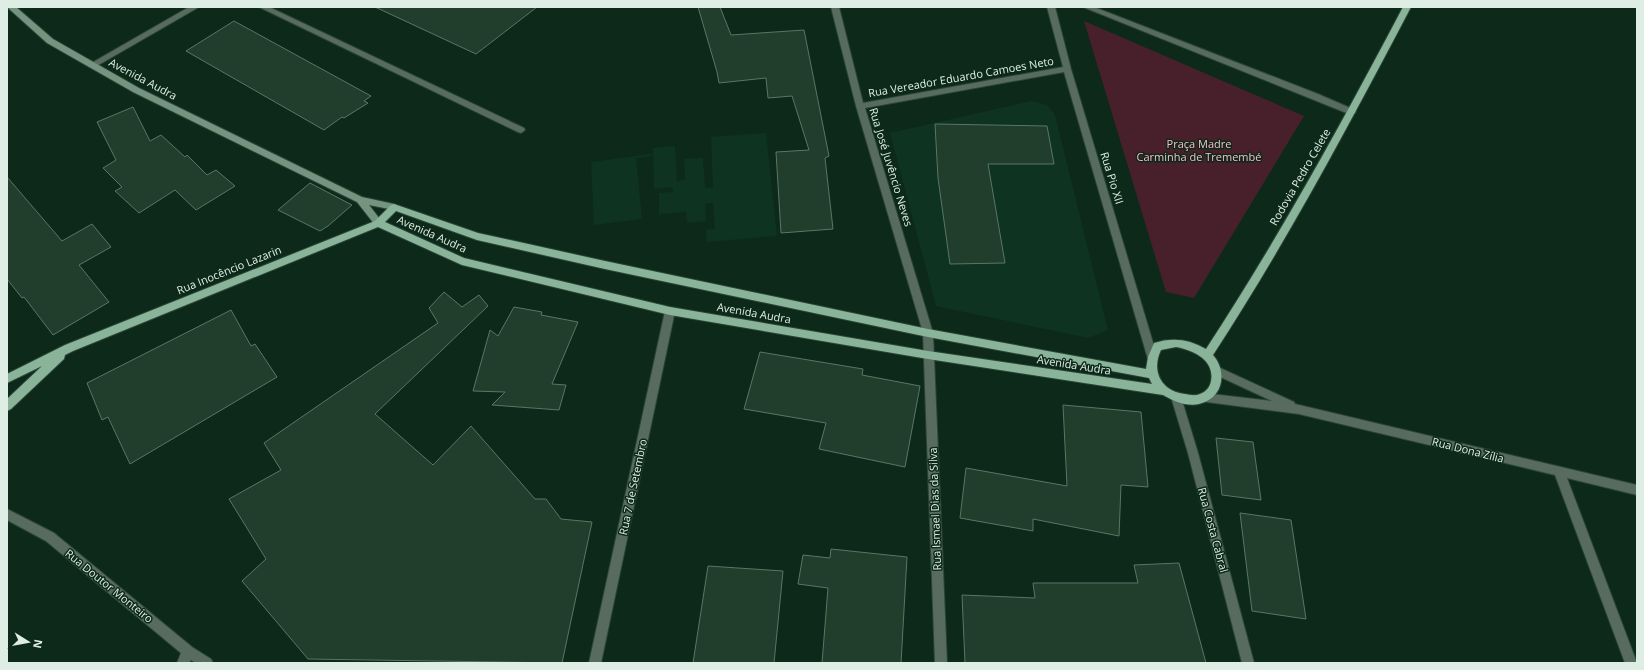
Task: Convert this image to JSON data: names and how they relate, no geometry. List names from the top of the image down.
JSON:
{
  "streets": {
    "main road": ["Avenida Audra", "Rodovia Pedro Celete", "Rua Inocêncio Lazarin"],
    "street": [
      "Rua Vereador Eduardo Camoes Neto",
      "Rua José Juvêncio Neves",
      "Rua Pio XII",
      "Rua Dona Zília",
      "Rua 7 de Setembro",
      "Rua Ismael Dias da Silva",
      "Rua Costa Cabral",
      "Rua Doutor Monteiro"
    ]
  },
  "crossings": [
    ["Rua Vereador Eduardo Camoes Neto", "Rua José Juvêncio Neves"],
    ["Rua Vereador Eduardo Camoes Neto", "Rua Pio XII"],
    ["Avenida Audra", "Rua José Juvêncio Neves"],
    ["Avenida Audra", "Rodovia Pedro Celete"],
    ["Avenida Audra", "Rua Pio XII"],
    ["Avenida Audra", "Rua Inocêncio Lazarin"],
    ["Avenida Audra", "Rua Dona Zília"],
    ["Avenida Audra", "Rua 7 de Setembro"],
    ["Avenida Audra", "Rua Ismael Dias da Silva"],
    ["Avenida Audra", "Rua Costa Cabral"],
    ["Rua José Juvêncio Neves", "Rua Ismael Dias da Silva"],
    ["Rodovia Pedro Celete", "Rua Pio XII"],
    ["Rodovia Pedro Celete", "Rua Dona Zília"],
    ["Rodovia Pedro Celete", "Rua Costa Cabral"],
    ["Rua Pio XII", "Rua Dona Zília"],
    ["Rua Pio XII", "Rua Costa Cabral"],
    ["Rua Dona Zília", "Rua Costa Cabral"]
  ],
  "parks": ["Praça Madre Carminha de Tremembé"],
  "north": "right"
}
